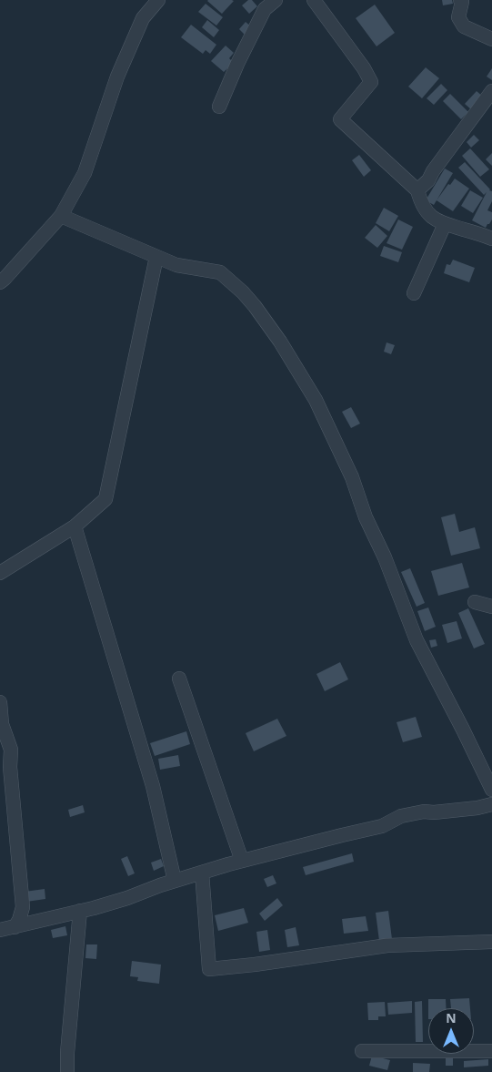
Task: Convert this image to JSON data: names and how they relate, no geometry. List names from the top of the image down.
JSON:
{
  "north": "top"
}
